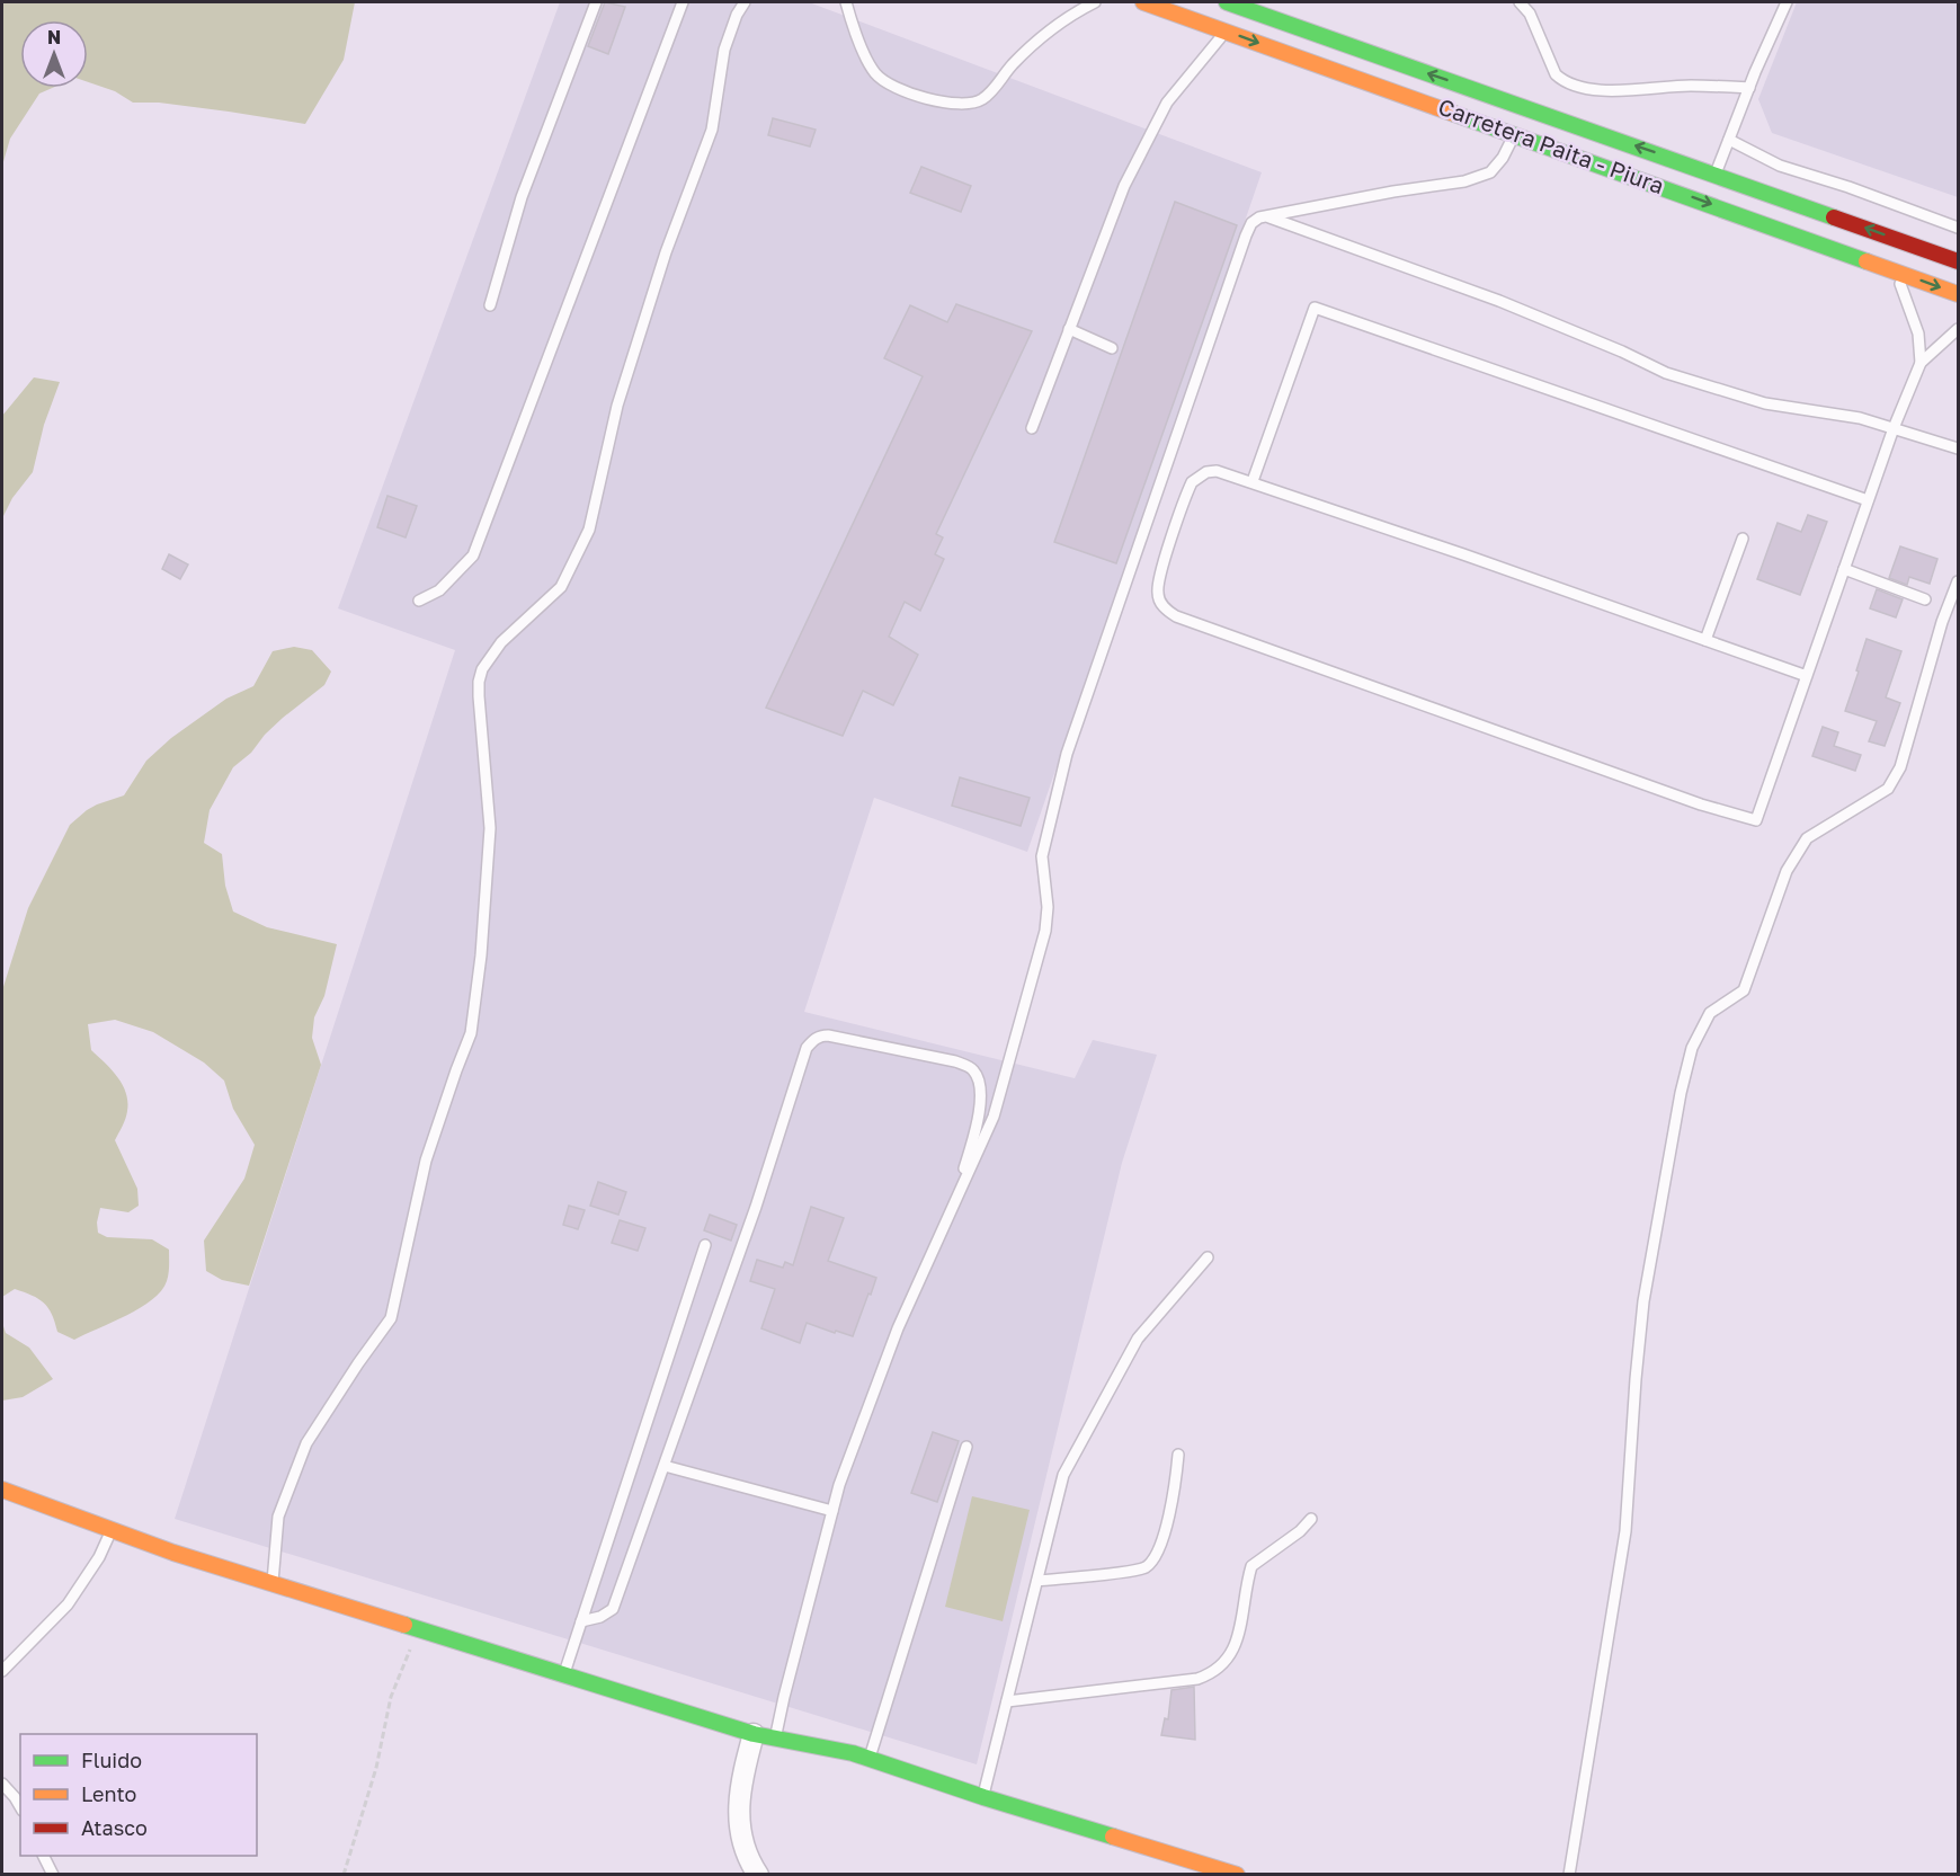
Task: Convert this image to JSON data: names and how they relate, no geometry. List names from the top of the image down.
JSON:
{
  "streets": {
    "main road": ["Carretera Paita - Piura"]
  },
  "legend": ["Fluido", "Lento", "Atasco"],
  "north": "top"
}
